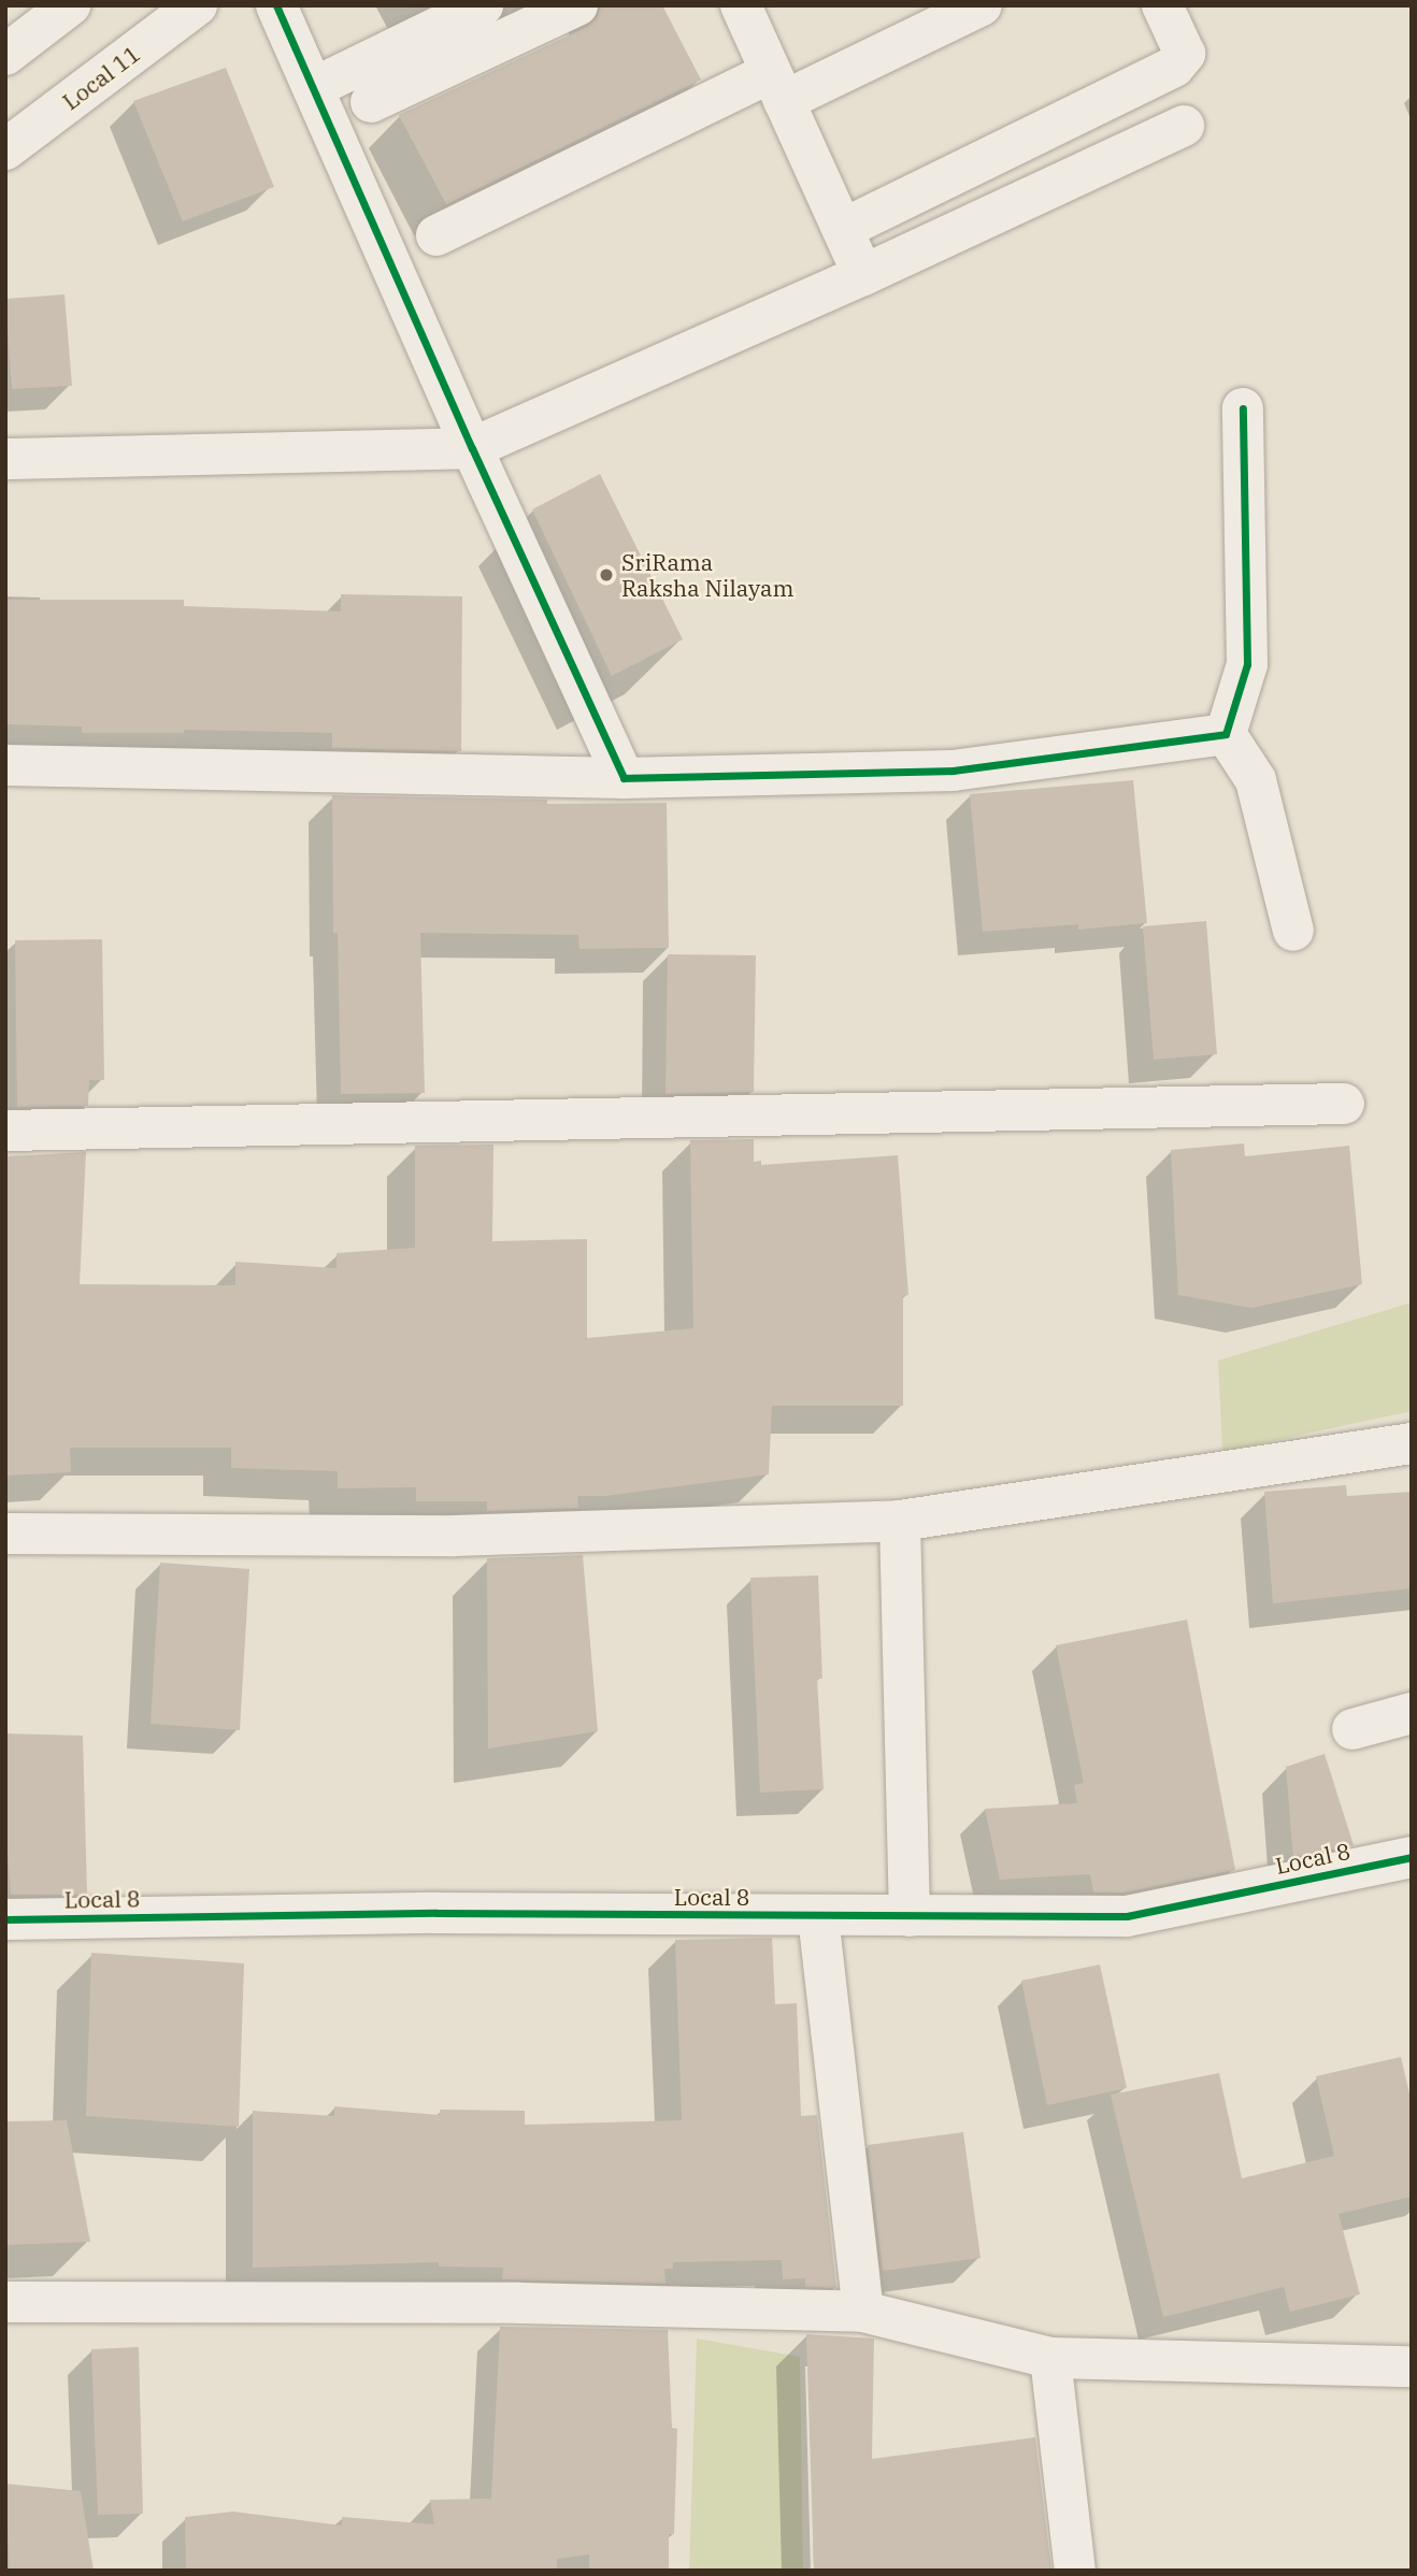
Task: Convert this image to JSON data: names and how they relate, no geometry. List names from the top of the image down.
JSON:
{
  "streets": {
    "street": ["Local 11", "Local 8"]
  },
  "places": ["SriRama Raksha Nilayam"]
}
